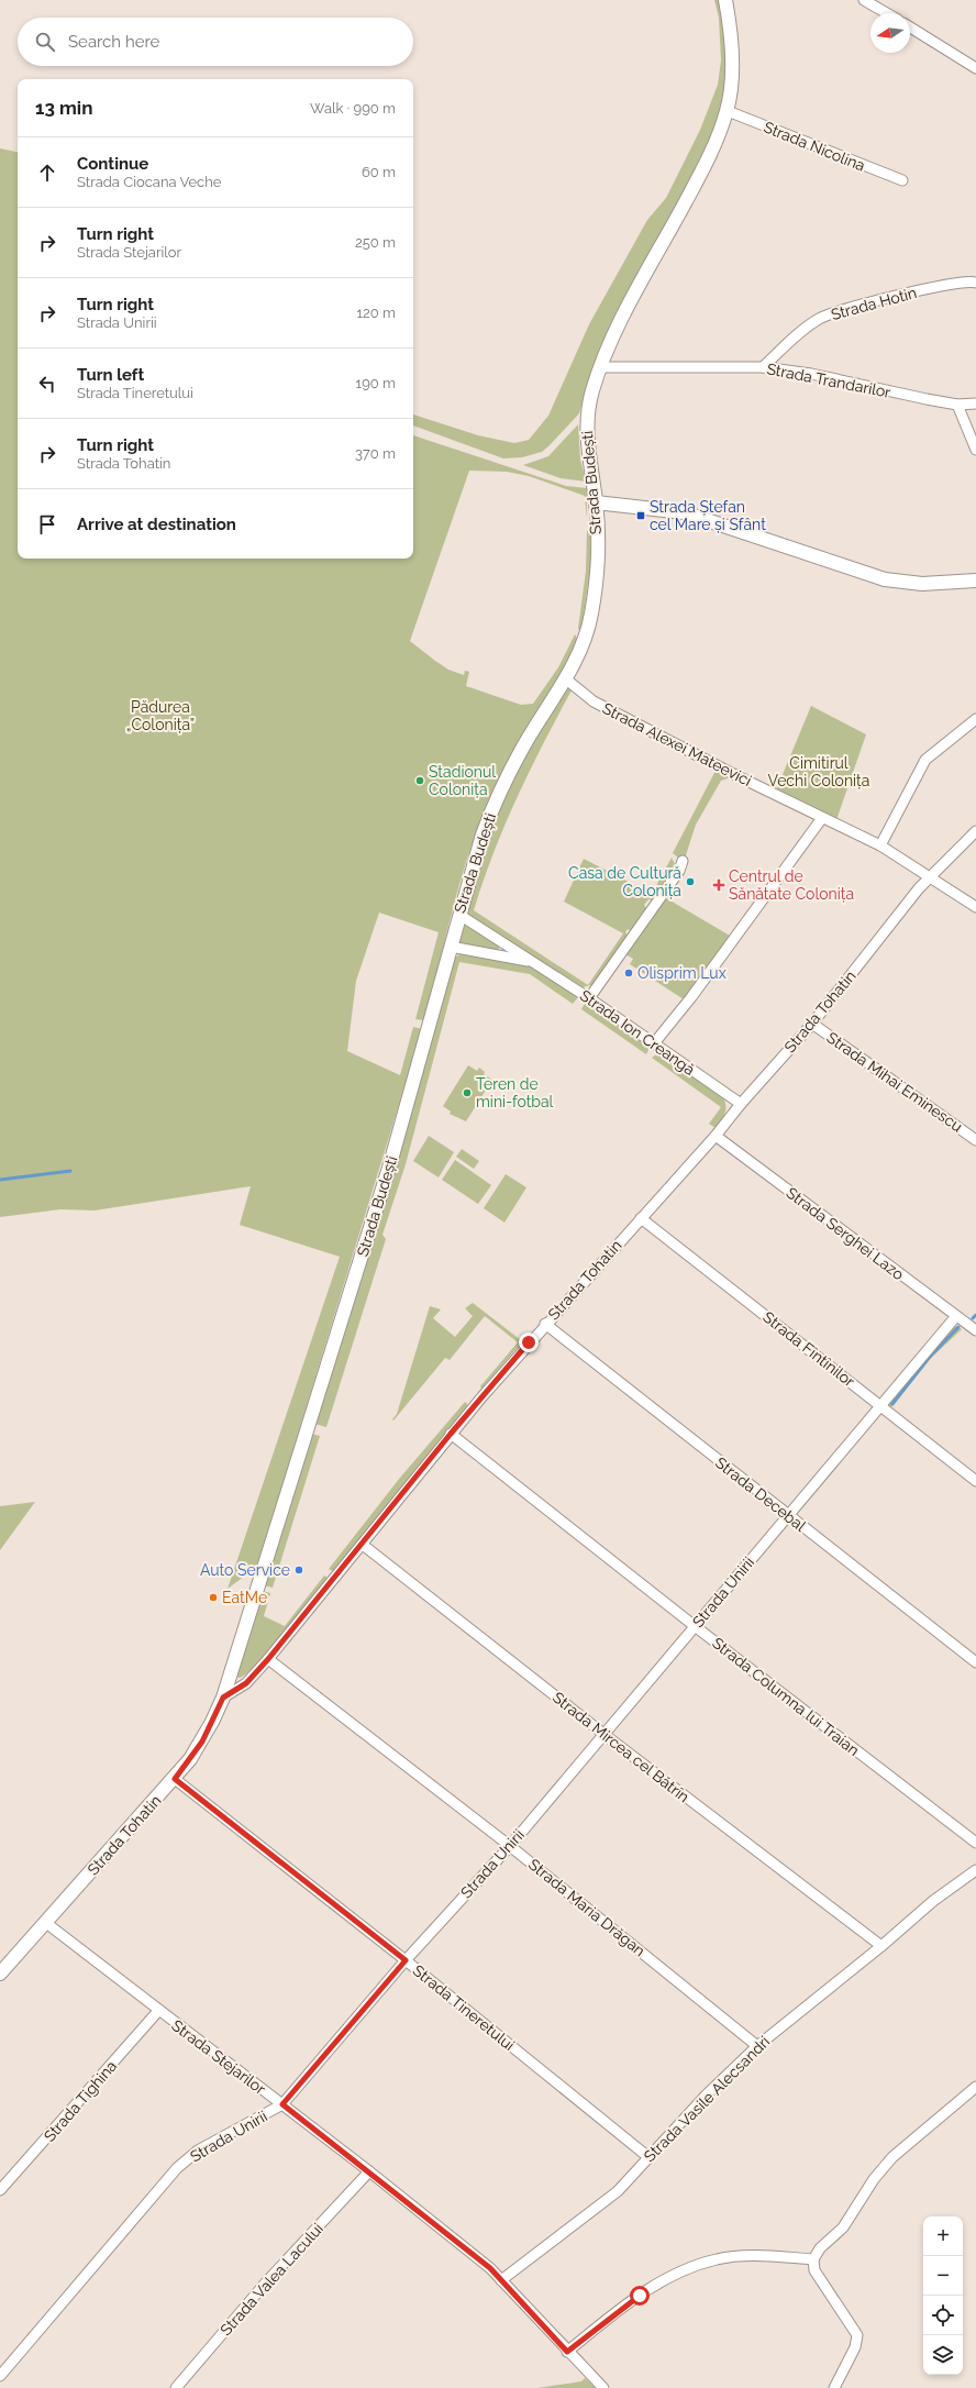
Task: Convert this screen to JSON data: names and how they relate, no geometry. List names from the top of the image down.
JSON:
{
  "streets": {
    "street": [
      "Strada Nicolina",
      "Strada Hotin",
      "Strada Trandarilor",
      "Strada Budești",
      "Strada Alexei Mateevici",
      "Strada Tohatin",
      "Strada Ion Creangă",
      "Strada Mihai Eminescu",
      "Strada Serghei Lazo",
      "Strada Fîntînilor",
      "Strada Decebal",
      "Strada Unirii",
      "Strada Columna lui Traian",
      "Strada Mircea cel Bătrîn",
      "Strada Maria Drăgan",
      "Strada Tineretului",
      "Strada Stejarilor",
      "Strada Vasile Alecsandri",
      "Strada Tighina",
      "Strada Valea Lacului"
    ]
  },
  "crossings": [
    ["Strada Nicolina", "Strada Budești"],
    ["Strada Hotin", "Strada Trandarilor"],
    ["Strada Trandarilor", "Strada Budești"],
    ["Strada Budești", "Strada Alexei Mateevici"],
    ["Strada Budești", "Strada Tohatin"],
    ["Strada Budești", "Strada Ion Creangă"],
    ["Strada Alexei Mateevici", "Strada Tohatin"],
    ["Strada Tohatin", "Strada Ion Creangă"],
    ["Strada Tohatin", "Strada Mihai Eminescu"],
    ["Strada Tohatin", "Strada Serghei Lazo"],
    ["Strada Tohatin", "Strada Fîntînilor"],
    ["Strada Tohatin", "Strada Decebal"],
    ["Strada Tohatin", "Strada Columna lui Traian"],
    ["Strada Tohatin", "Strada Mircea cel Bătrîn"],
    ["Strada Tohatin", "Strada Maria Drăgan"],
    ["Strada Tohatin", "Strada Tineretului"],
    ["Strada Tohatin", "Strada Stejarilor"],
    ["Strada Serghei Lazo", "Strada Unirii"],
    ["Strada Fîntînilor", "Strada Unirii"],
    ["Strada Decebal", "Strada Unirii"],
    ["Strada Unirii", "Strada Columna lui Traian"],
    ["Strada Unirii", "Strada Mircea cel Bătrîn"],
    ["Strada Unirii", "Strada Maria Drăgan"],
    ["Strada Unirii", "Strada Tineretului"],
    ["Strada Unirii", "Strada Stejarilor"],
    ["Strada Mircea cel Bătrîn", "Strada Vasile Alecsandri"],
    ["Strada Maria Drăgan", "Strada Vasile Alecsandri"],
    ["Strada Tineretului", "Strada Vasile Alecsandri"],
    ["Strada Stejarilor", "Strada Vasile Alecsandri"],
    ["Strada Stejarilor", "Strada Tighina"],
    ["Strada Stejarilor", "Strada Valea Lacului"]
  ],
  "parks": ["Pădurea „Colonița”", "Cimitirul Vechi Colonița"],
  "places": {
    "transit": ["Strada Ștefan cel Mare și Sfânt"],
    "other": [
      "Stadionul Colonița",
      "Casa de Cultură Colonița",
      "Olisprim Lux",
      "Teren de mini-fotbal",
      "Auto Service",
      "EatMe"
    ],
    "health": ["Centrul de Sănătate Colonița"]
  },
  "north": "left",
  "page": {
    "search": "Search here",
    "heading": ["13 min", "Walk · 990 m"],
    "list": [
      ["Continue", "Strada Ciocana Veche", "60 m"],
      ["Turn right", "Strada Stejarilor", "250 m"],
      ["Turn right", "Strada Unirii", "120 m"],
      ["Turn left", "Strada Tineretului", "190 m"],
      ["Turn right", "Strada Tohatin", "370 m"],
      "Arrive at destination"
    ],
    "map_buttons": ["+", "−"]
  }
}
